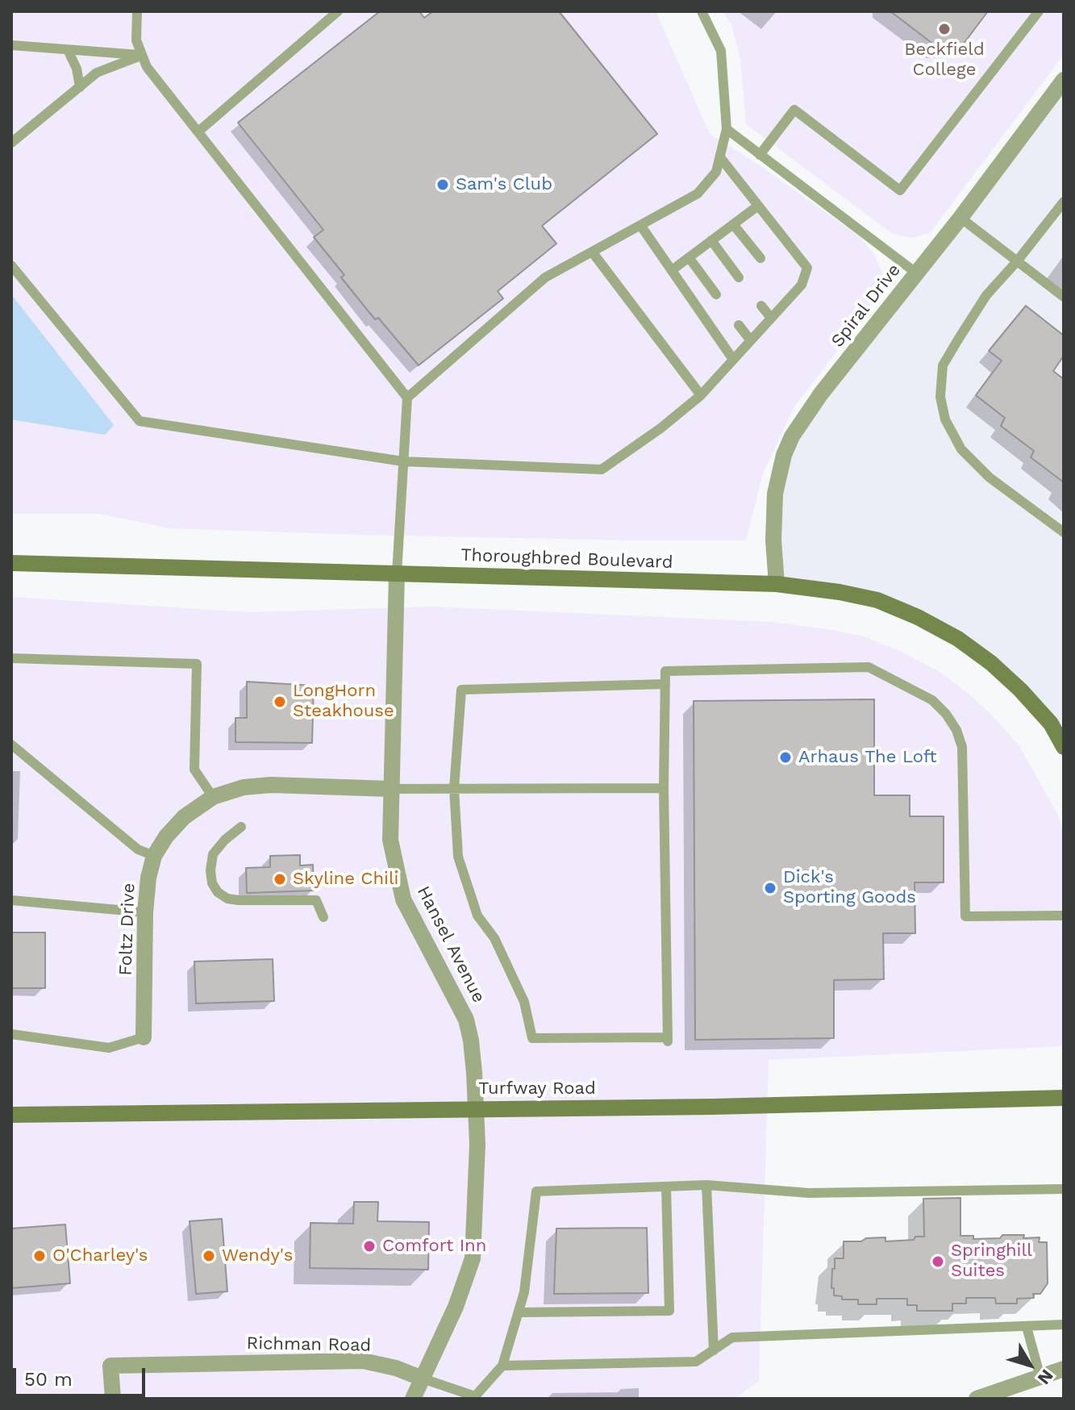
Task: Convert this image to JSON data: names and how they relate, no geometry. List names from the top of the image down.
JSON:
{
  "streets": {
    "main road": ["Thoroughbred Boulevard", "Turfway Road"],
    "street": [
      "Spiral Drive",
      "Foltz Drive",
      "Hansel Avenue",
      "Richman Road"
    ]
  },
  "crossings": [
    ["Spiral Drive", "Thoroughbred Boulevard"],
    ["Thoroughbred Boulevard", "Hansel Avenue"],
    ["Foltz Drive", "Hansel Avenue"],
    ["Hansel Avenue", "Turfway Road"],
    ["Hansel Avenue", "Richman Road"]
  ],
  "places": [
    "Beckfield College",
    "Sam's Club",
    "LongHorn Steakhouse",
    "Arhaus The Loft",
    "Skyline Chili",
    "Dick's Sporting Goods",
    "Comfort Inn",
    "O'Charley's",
    "Wendy's",
    "Springhill Suites"
  ],
  "scale_bar": "50 m",
  "north": "bottom right"
}
